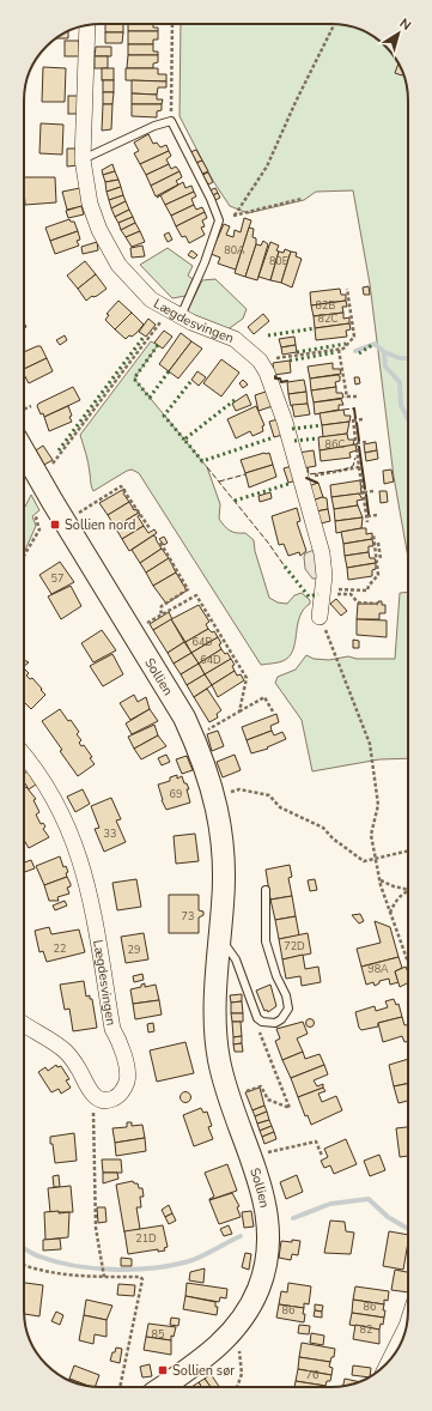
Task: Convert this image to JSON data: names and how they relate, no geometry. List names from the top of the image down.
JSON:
{
  "streets": {
    "street": ["Lægdesvingen", "Sollien"]
  },
  "places": {
    "transit": ["Sollien nord", "Sollien sør"]
  },
  "house_numbers": [
    "80A",
    "80E",
    "82B",
    "82C",
    "86C",
    "57",
    "64B",
    "64D",
    "69",
    "33",
    "73",
    "72D",
    "22",
    "29",
    "98A",
    "21D",
    "86",
    "86",
    "82",
    "85",
    "76"
  ],
  "north": "top right"
}
